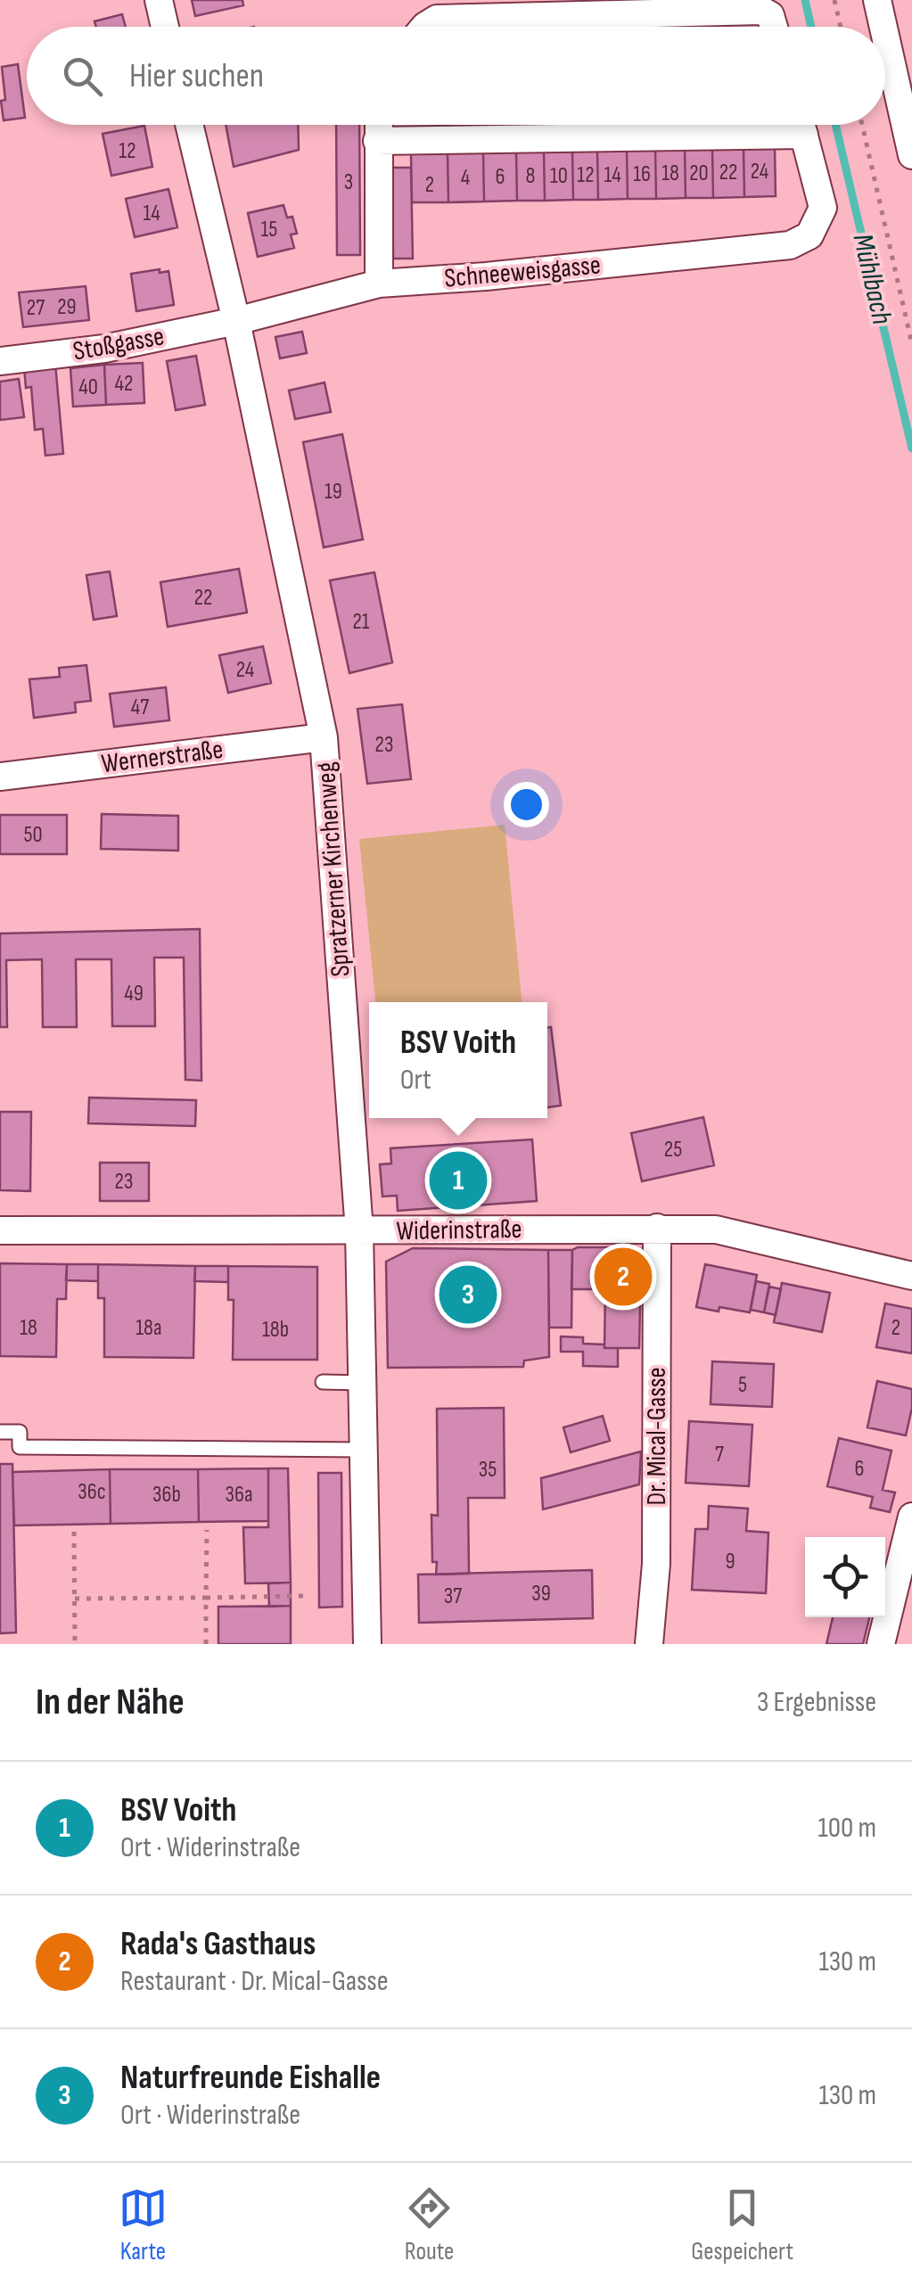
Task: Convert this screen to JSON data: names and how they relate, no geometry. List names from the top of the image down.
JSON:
{
  "streets": {
    "street": [
      "Schneeweisgasse",
      "Stoßgasse",
      "Wernerstraße",
      "Spratzerner Kirchenweg",
      "Widerinstraße",
      "Dr. Mical-Gasse"
    ]
  },
  "crossings": [
    ["Schneeweisgasse", "Stoßgasse"],
    ["Schneeweisgasse", "Spratzerner Kirchenweg"],
    ["Stoßgasse", "Spratzerner Kirchenweg"],
    ["Wernerstraße", "Spratzerner Kirchenweg"],
    ["Spratzerner Kirchenweg", "Widerinstraße"],
    ["Widerinstraße", "Dr. Mical-Gasse"]
  ],
  "water": ["Mühlbach"],
  "house_numbers": [
    "12",
    "24",
    "22",
    "18",
    "20",
    "16",
    "12",
    "14",
    "8",
    "10",
    "6",
    "4",
    "3",
    "2",
    "14",
    "15",
    "29",
    "27",
    "42",
    "40",
    "19",
    "22",
    "21",
    "24",
    "47",
    "23",
    "50",
    "49",
    "25",
    "23",
    "18",
    "18a",
    "2",
    "18b",
    "5",
    "7",
    "6",
    "35",
    "36c",
    "36b",
    "36a",
    "9",
    "39",
    "37"
  ],
  "page": {
    "search": "Hier suchen",
    "popup": ["BSV Voith", "Ort"],
    "pins": ["1", "2", "3"],
    "heading": ["In der Nähe", "3 Ergebnisse"],
    "list": [
      {
        "mark": "1",
        "name": "BSV Voith",
        "note": "Ort · Widerinstraße",
        "value": "100 m"
      },
      {
        "mark": "2",
        "name": "Rada's Gasthaus",
        "note": "Restaurant · Dr. Mical-Gasse",
        "value": "130 m"
      },
      {
        "mark": "3",
        "name": "Naturfreunde Eishalle",
        "note": "Ort · Widerinstraße",
        "value": "130 m"
      }
    ],
    "nav": ["Karte", "Route", "Gespeichert"]
  }
}
